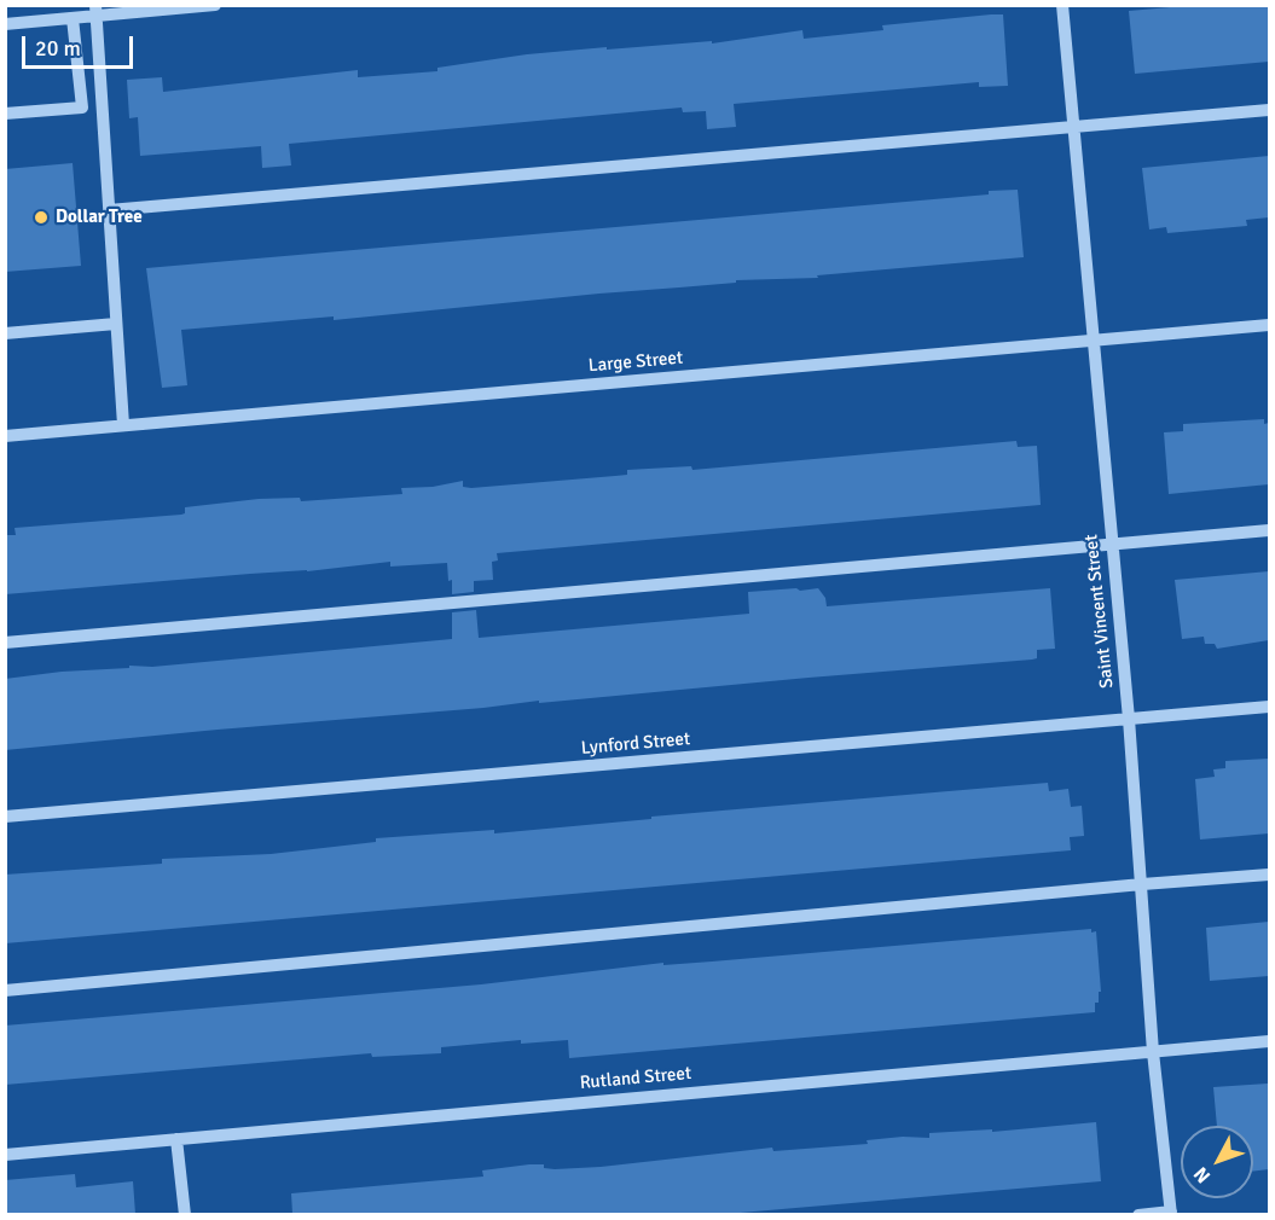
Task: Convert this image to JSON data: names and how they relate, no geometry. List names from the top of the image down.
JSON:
{
  "streets": {
    "street": [
      "Large Street",
      "Saint Vincent Street",
      "Lynford Street",
      "Rutland Street"
    ]
  },
  "crossings": [
    ["Large Street", "Saint Vincent Street"],
    ["Saint Vincent Street", "Lynford Street"],
    ["Saint Vincent Street", "Rutland Street"]
  ],
  "places": ["Dollar Tree"],
  "scale_bar": "20 m",
  "north": "bottom left"
}
